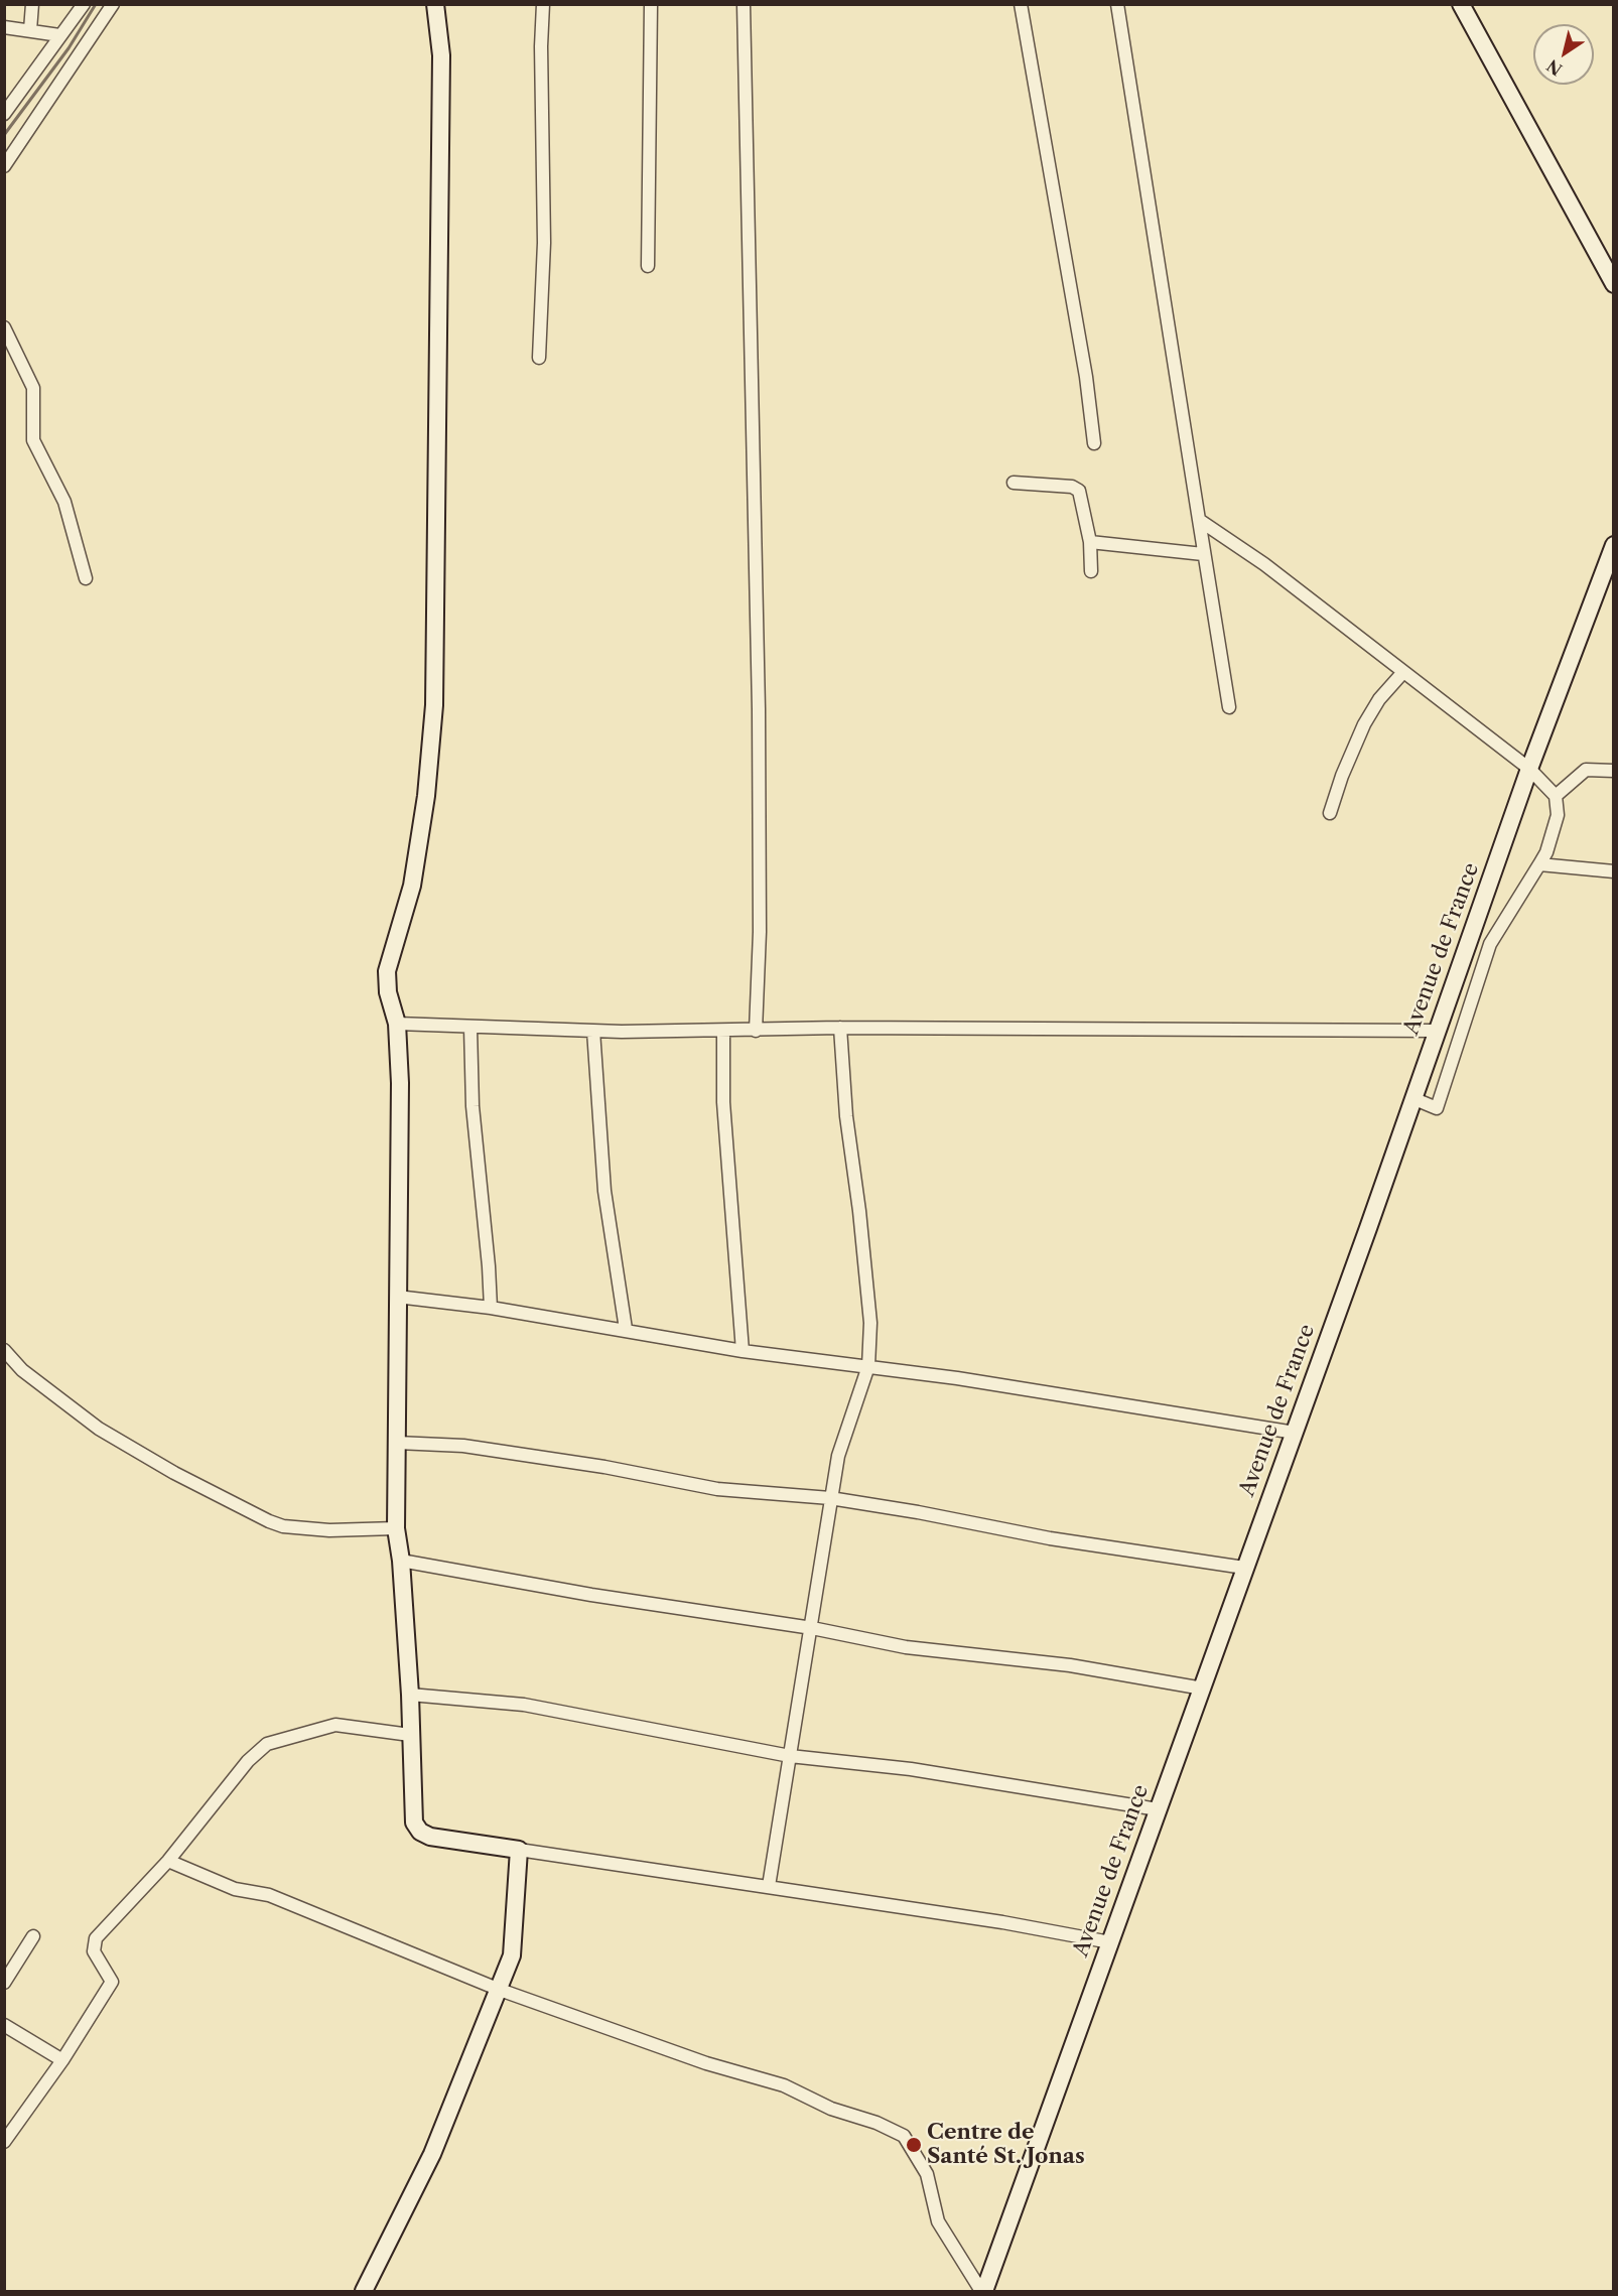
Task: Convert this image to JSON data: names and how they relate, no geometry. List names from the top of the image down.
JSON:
{
  "streets": {
    "street": ["Avenue de France"]
  },
  "places": ["Centre de Santé St. Jonas"],
  "north": "bottom left"
}
